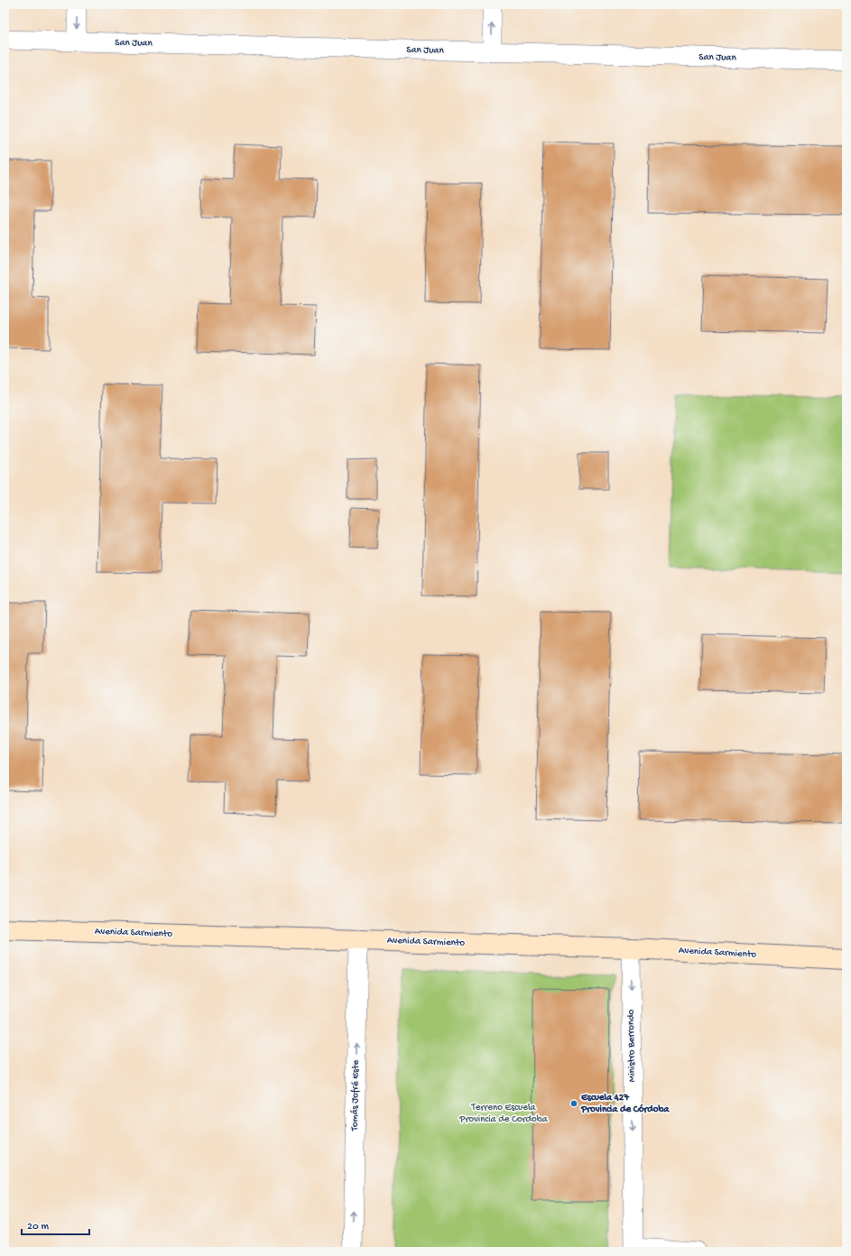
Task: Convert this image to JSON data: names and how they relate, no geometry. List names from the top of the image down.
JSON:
{
  "streets": {
    "main road": ["Avenida Sarmiento"],
    "street": ["San Juan", "Ministro Berrondo", "Tomás Jofré Este"]
  },
  "crossings": [
    ["Avenida Sarmiento", "Ministro Berrondo"],
    ["Avenida Sarmiento", "Tomás Jofré Este"]
  ],
  "one_way": ["Ministro Berrondo", "Tomás Jofré Este"],
  "parks": ["Terreno Escuela Provincia de Cordoba"],
  "places": ["Escuela 427 Provincia de Córdoba"],
  "scale_bar": "20 m"
}
